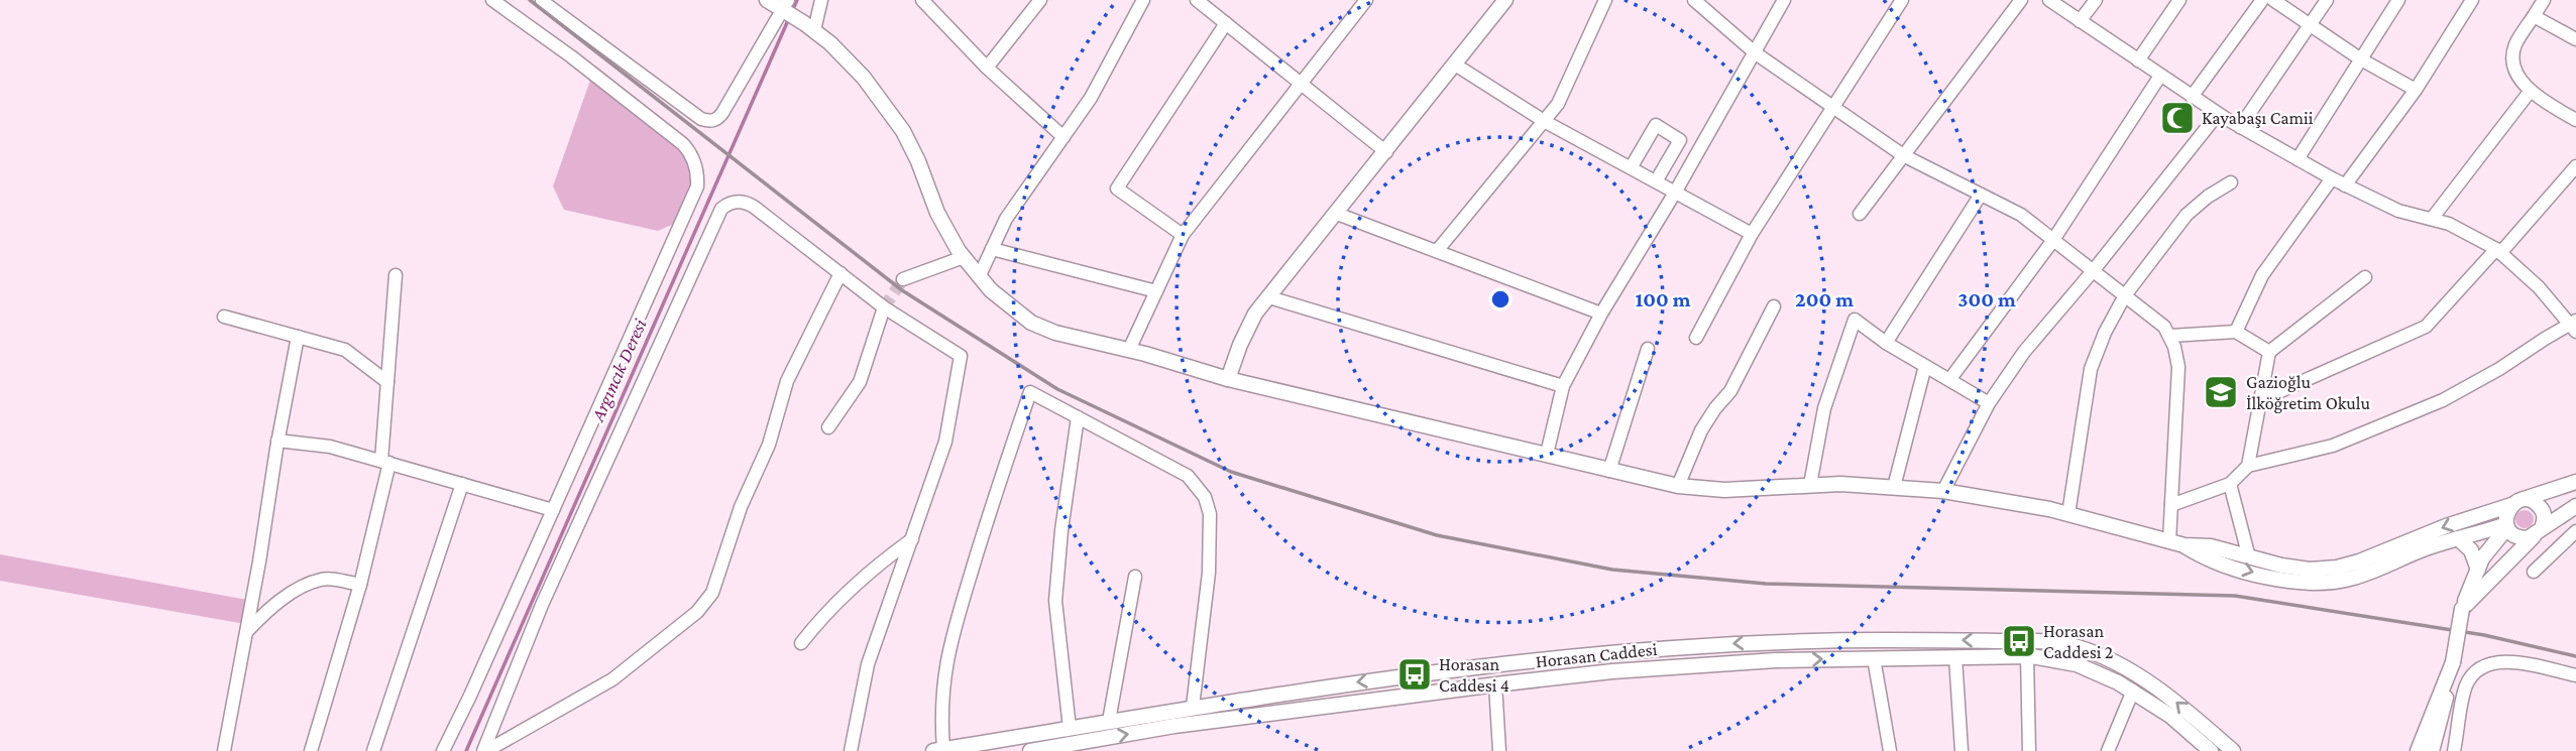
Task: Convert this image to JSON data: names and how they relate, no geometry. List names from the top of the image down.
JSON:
{
  "streets": {
    "street": ["Horasan Caddesi"]
  },
  "water": ["Argıncık Deresi"],
  "places": {
    "mosque": ["Kayabaşı Camii"],
    "school or university": ["Gazioğlu İlköğretim Okulu"],
    "bus stop": ["Horasan Caddesi 2", "Horasan Caddesi 4"]
  },
  "rings": ["100 m", "200 m", "300 m"]
}
